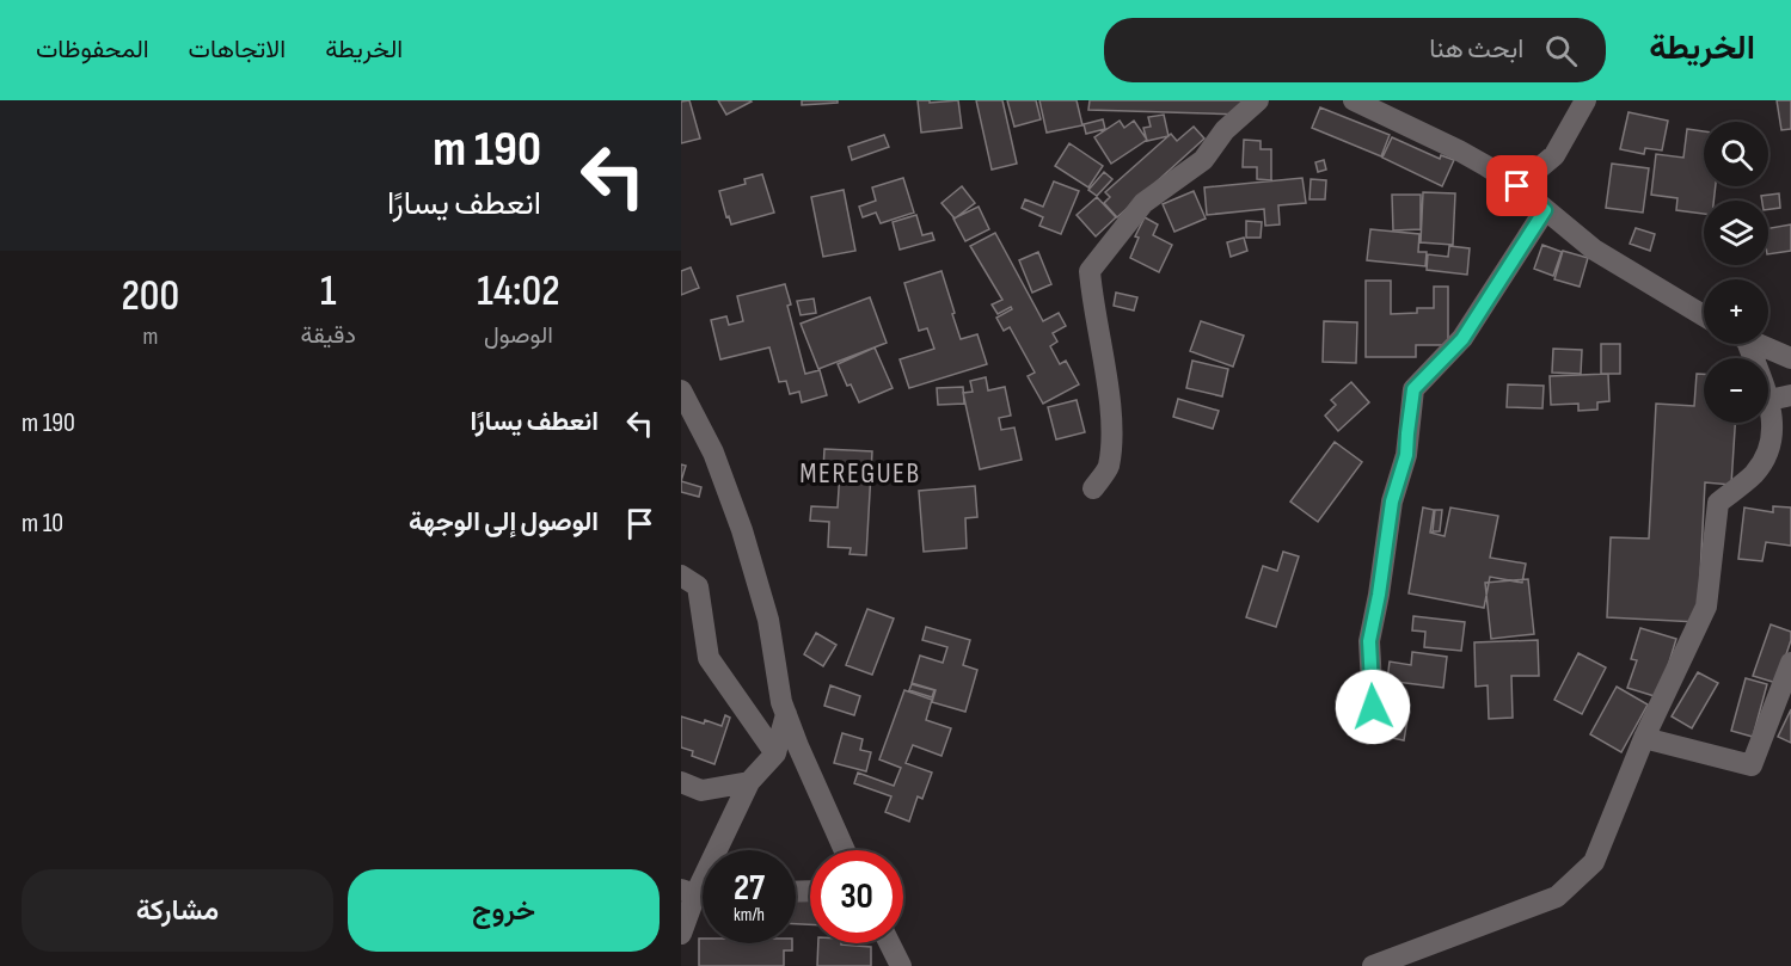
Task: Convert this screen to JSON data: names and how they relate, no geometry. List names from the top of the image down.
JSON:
{
  "districts": ["MEREGUEB"],
  "page": {
    "header": "الخريطة",
    "search": "ابحث هنا",
    "nav": ["الخريطة", "الاتجاهات", "المحفوظات"],
    "turn": ["190 m", "انعطف يسارًا"],
    "map_buttons": ["+", "−"],
    "eta": [
      "14:02",
      "الوصول",
      "1",
      "دقيقة",
      "200",
      "m"
    ],
    "list": [
      {
        "name": "انعطف يسارًا",
        "value": "190 m"
      },
      {
        "name": "الوصول إلى الوجهة",
        "value": "10 m"
      }
    ],
    "speed": "27 km/h",
    "limit": "30",
    "buttons": ["خروج", "مشاركة"]
  }
}
